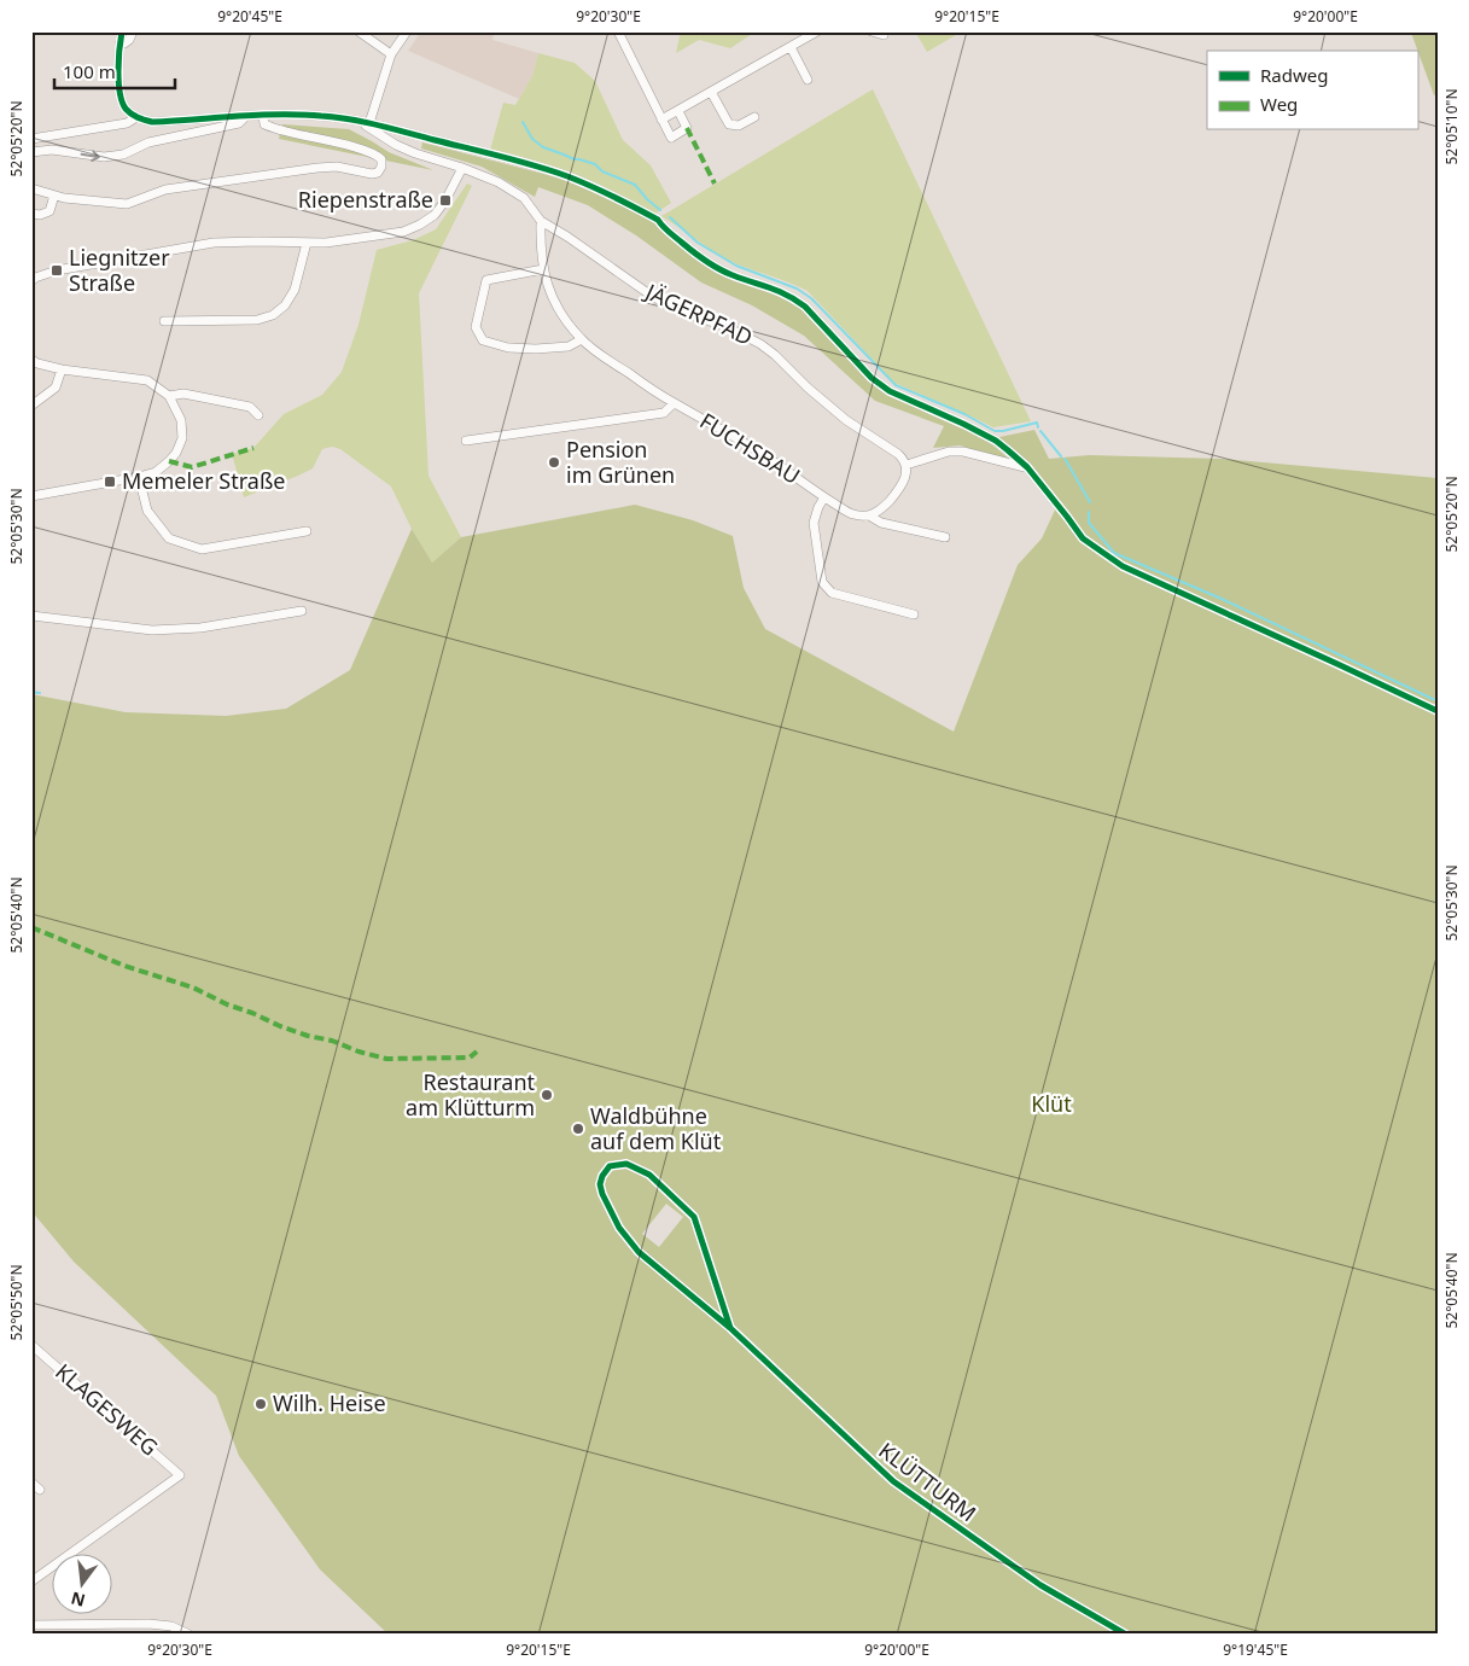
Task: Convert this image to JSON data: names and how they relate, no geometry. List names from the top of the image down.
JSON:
{
  "streets": {
    "street": [
      "JÄGERPFAD",
      "FUCHSBAU",
      "KLAGESWEG",
      "KLÜTTURM"
    ]
  },
  "crossings": [
    ["JÄGERPFAD", "FUCHSBAU"]
  ],
  "parks": ["Klüt"],
  "places": {
    "transit": ["Riepenstraße", "Liegnitzer Straße", "Memeler Straße"],
    "other": [
      "Pension im Grünen",
      "Restaurant am Klütturm",
      "Waldbühne auf dem Klüt",
      "Wilh. Heise"
    ]
  },
  "legend": ["Radweg", "Weg"],
  "scale_bar": "100 m",
  "north": "bottom",
  "coordinates": [
    "9°20'45\"E",
    "9°20'30\"E",
    "9°20'15\"E",
    "9°20'00\"E",
    "52°05'10\"N",
    "52°05'20\"N",
    "52°05'30\"N",
    "52°05'40\"N",
    "52°05'50\"N",
    "9°19'45\"E"
  ]
}
